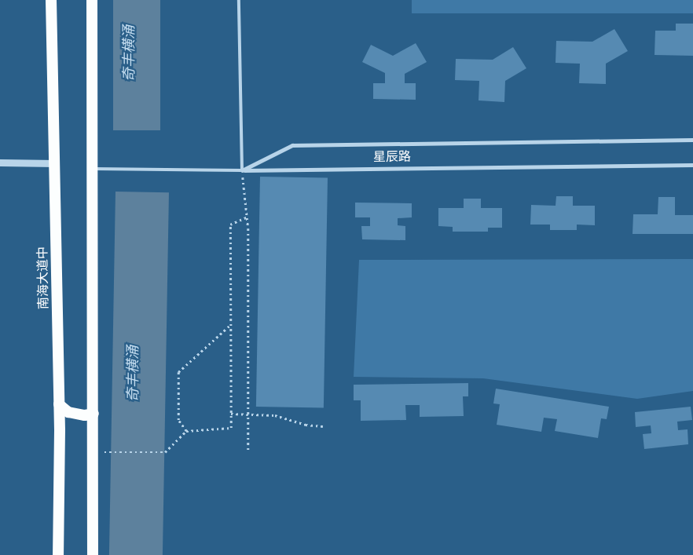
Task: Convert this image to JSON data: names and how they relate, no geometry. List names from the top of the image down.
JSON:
{
  "streets": {
    "highway": ["南海大道中"],
    "street": ["星辰路"]
  },
  "water": ["奇丰横涌"]
}
